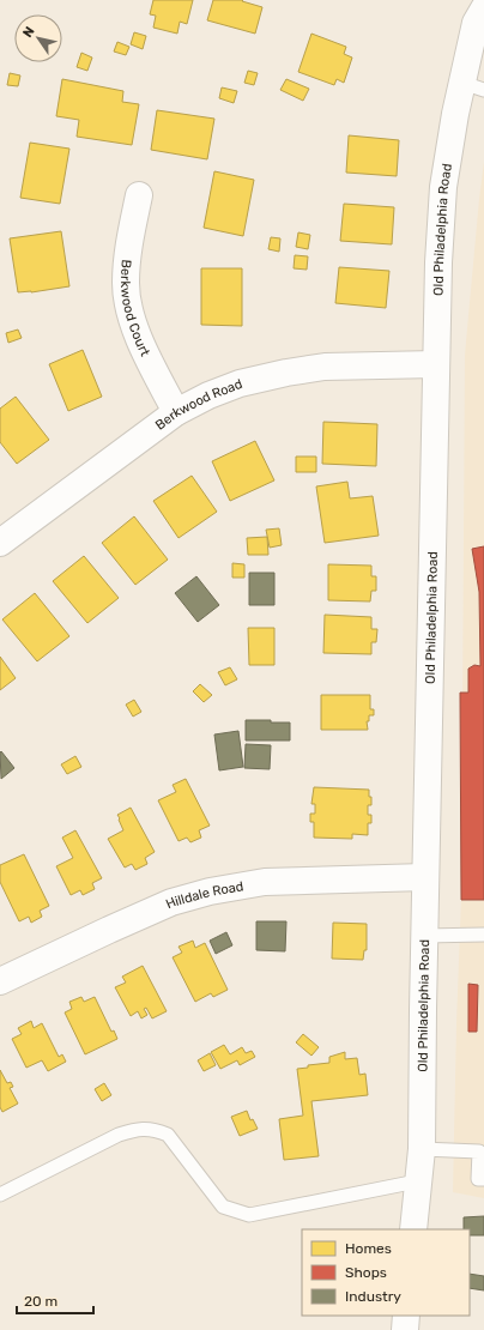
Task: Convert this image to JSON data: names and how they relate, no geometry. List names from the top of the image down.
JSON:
{
  "streets": {
    "street": [
      "Old Philadelphia Road",
      "Berkwood Court",
      "Berkwood Road",
      "Hilldale Road"
    ]
  },
  "crossings": [
    ["Old Philadelphia Road", "Berkwood Road"],
    ["Old Philadelphia Road", "Hilldale Road"],
    ["Berkwood Court", "Berkwood Road"]
  ],
  "legend": ["Homes", "Shops", "Industry"],
  "scale_bar": "20 m",
  "north": "top left"
}
